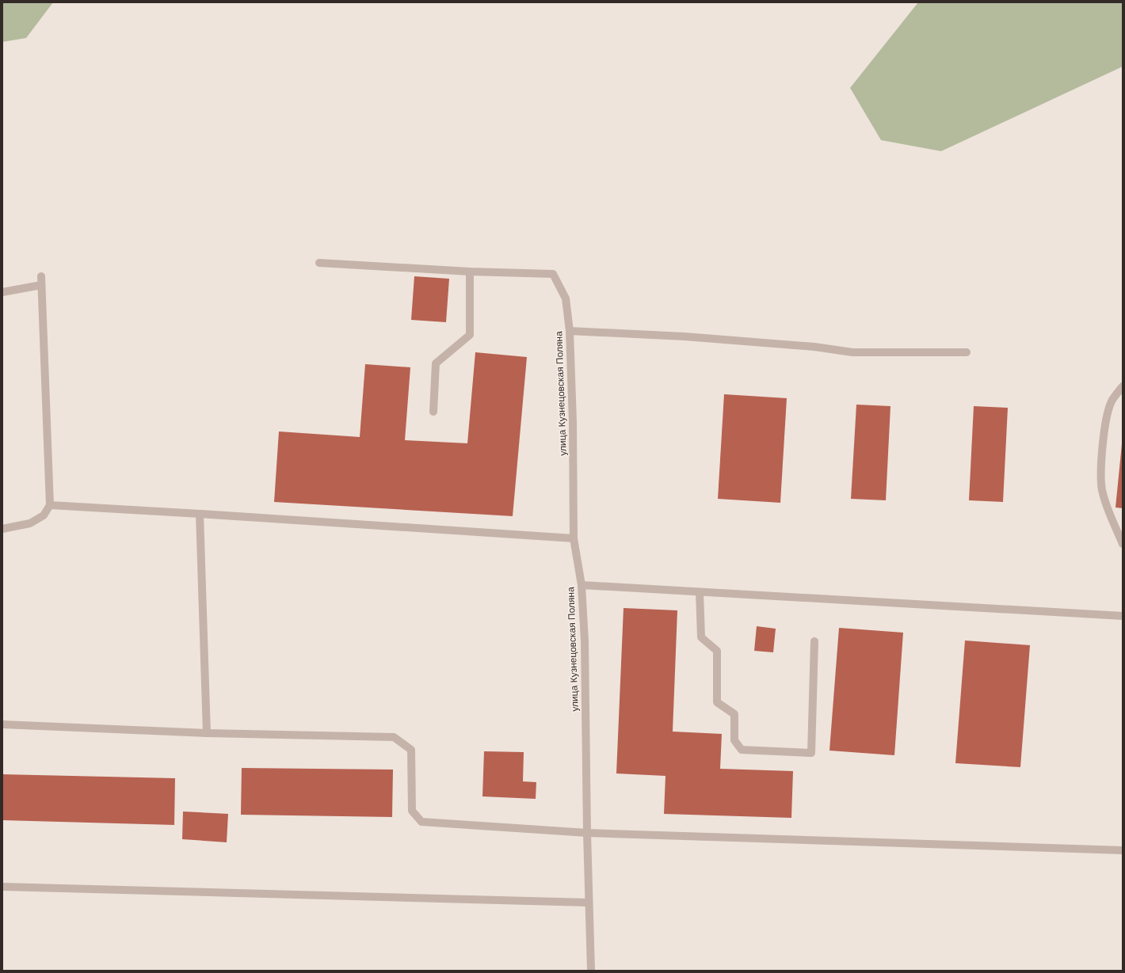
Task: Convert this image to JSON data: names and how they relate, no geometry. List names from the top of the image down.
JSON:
{
  "streets": {
    "street": ["улица Кузнецовская Поляна"]
  }
}
